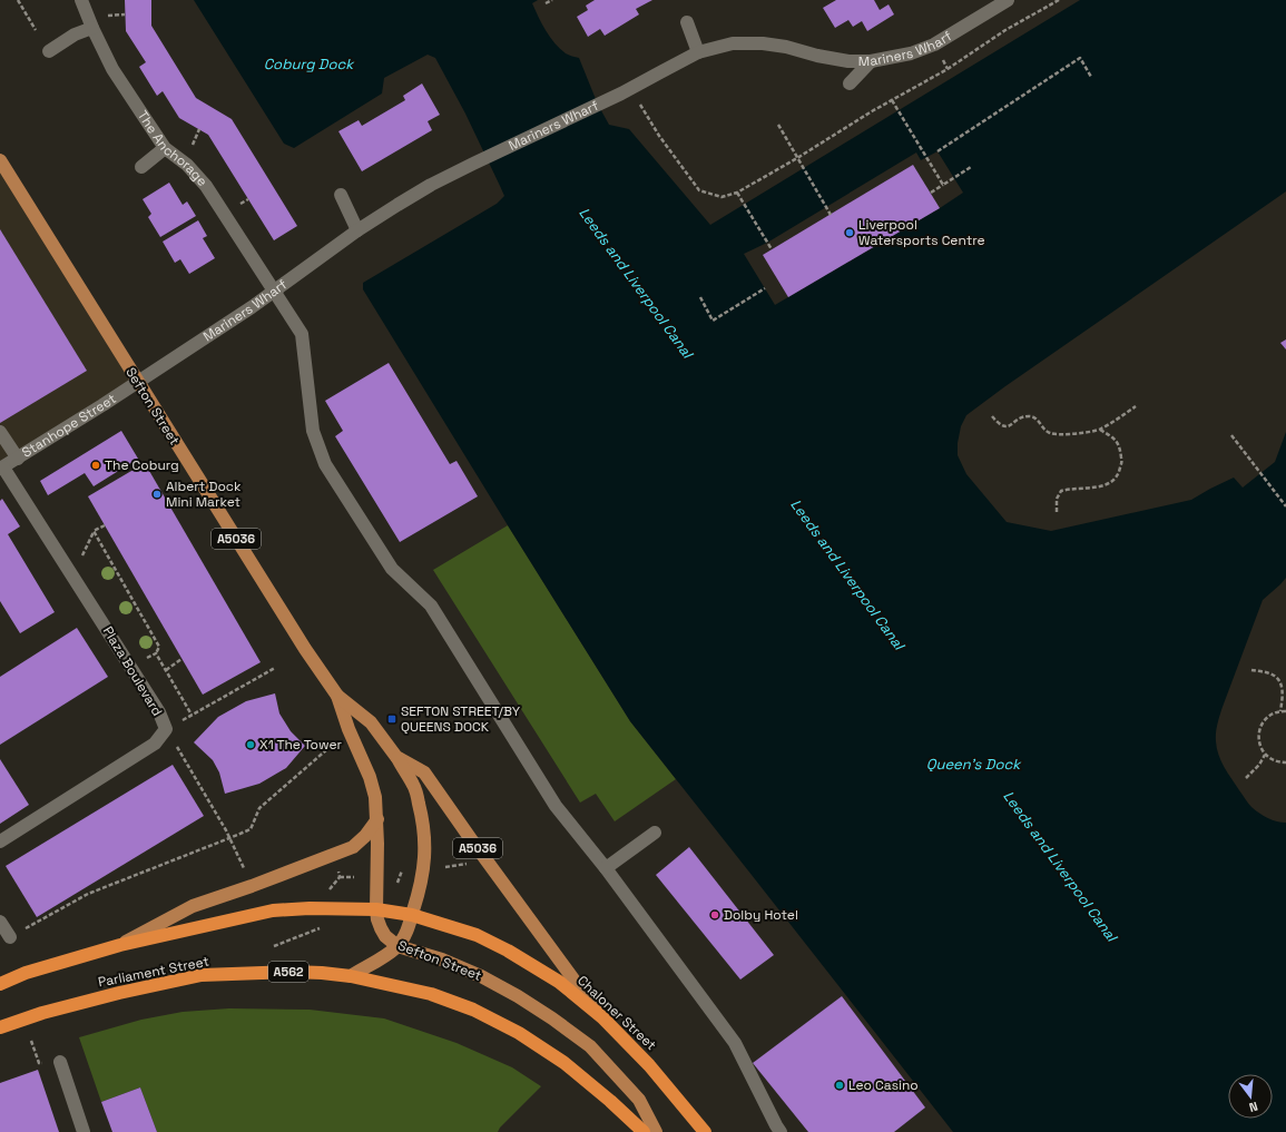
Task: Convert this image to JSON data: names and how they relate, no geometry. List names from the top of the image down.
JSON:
{
  "streets": {
    "highway": [
      "A5036",
      "Parliament Street",
      "A562",
      "Chaloner Street"
    ],
    "main road": ["Sefton Street"],
    "street": [
      "Mariners Wharf",
      "The Anchorage",
      "Stanhope Street",
      "Plaza Boulevard"
    ]
  },
  "crossings": [
    ["Mariners Wharf", "The Anchorage"],
    ["Mariners Wharf", "Sefton Street"],
    ["Mariners Wharf", "Stanhope Street"],
    ["Sefton Street", "Stanhope Street"],
    ["Sefton Street", "A5036"],
    ["Sefton Street", "Chaloner Street"],
    ["Stanhope Street", "Plaza Boulevard"],
    ["A5036", "Parliament Street"],
    ["A5036", "Chaloner Street"]
  ],
  "water": ["Coburg Dock", "Leeds and Liverpool Canal", "Queen's Dock"],
  "places": {
    "other": [
      "Liverpool Watersports Centre",
      "The Coburg",
      "Albert Dock Mini Market",
      "X1 The Tower",
      "Dolby Hotel",
      "Leo Casino"
    ],
    "transit": ["SEFTON STREET/BY QUEENS DOCK"]
  },
  "north": "bottom"
}
